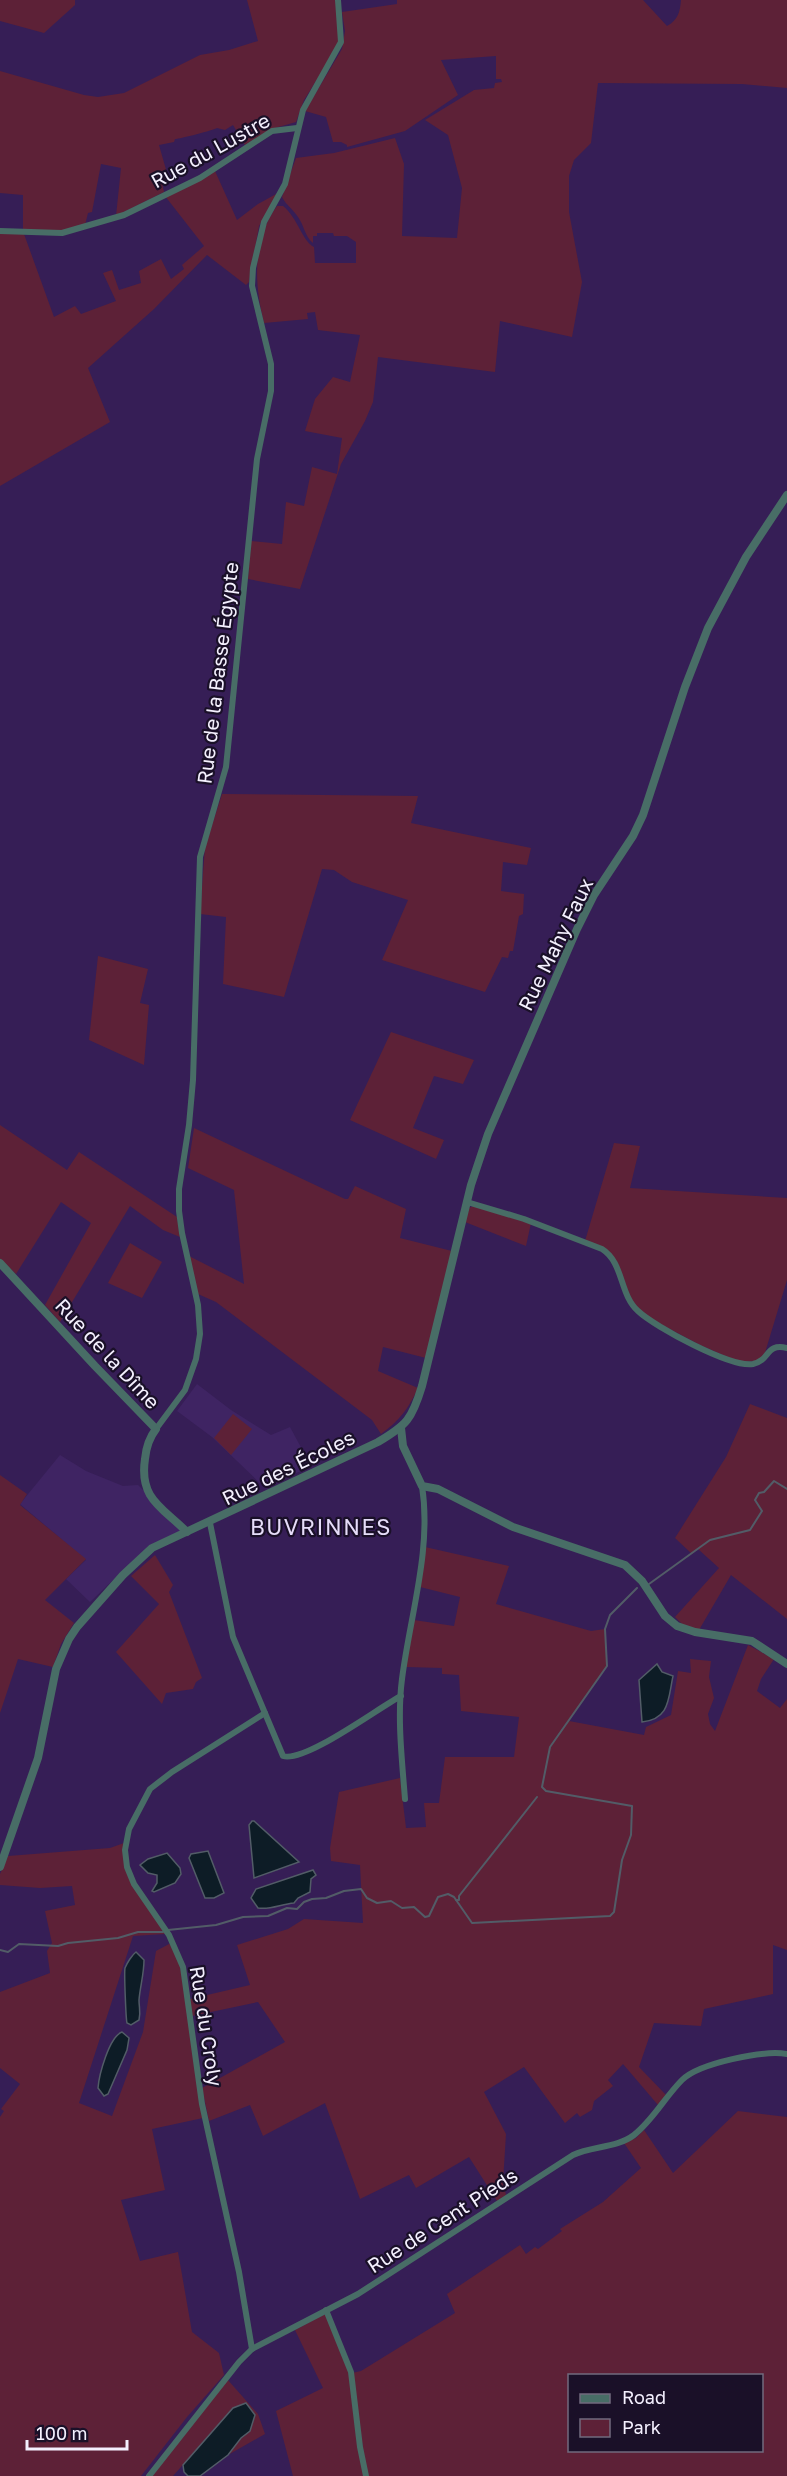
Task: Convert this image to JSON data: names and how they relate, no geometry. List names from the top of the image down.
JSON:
{
  "streets": {
    "street": [
      "Rue du Lustre",
      "Rue de la Basse Égypte",
      "Rue Mahy Faux",
      "Rue de la Dîme",
      "Rue des Écoles",
      "Rue du Croly",
      "Rue de Cent Pieds"
    ]
  },
  "crossings": [
    ["Rue du Lustre", "Rue de la Basse Égypte"],
    ["Rue de la Basse Égypte", "Rue de la Dîme"],
    ["Rue Mahy Faux", "Rue des Écoles"],
    ["Rue de la Dîme", "Rue des Écoles"],
    ["Rue du Croly", "Rue de Cent Pieds"]
  ],
  "districts": ["BUVRINNES"],
  "legend": ["Road", "Park"],
  "scale_bar": "100 m"
}
